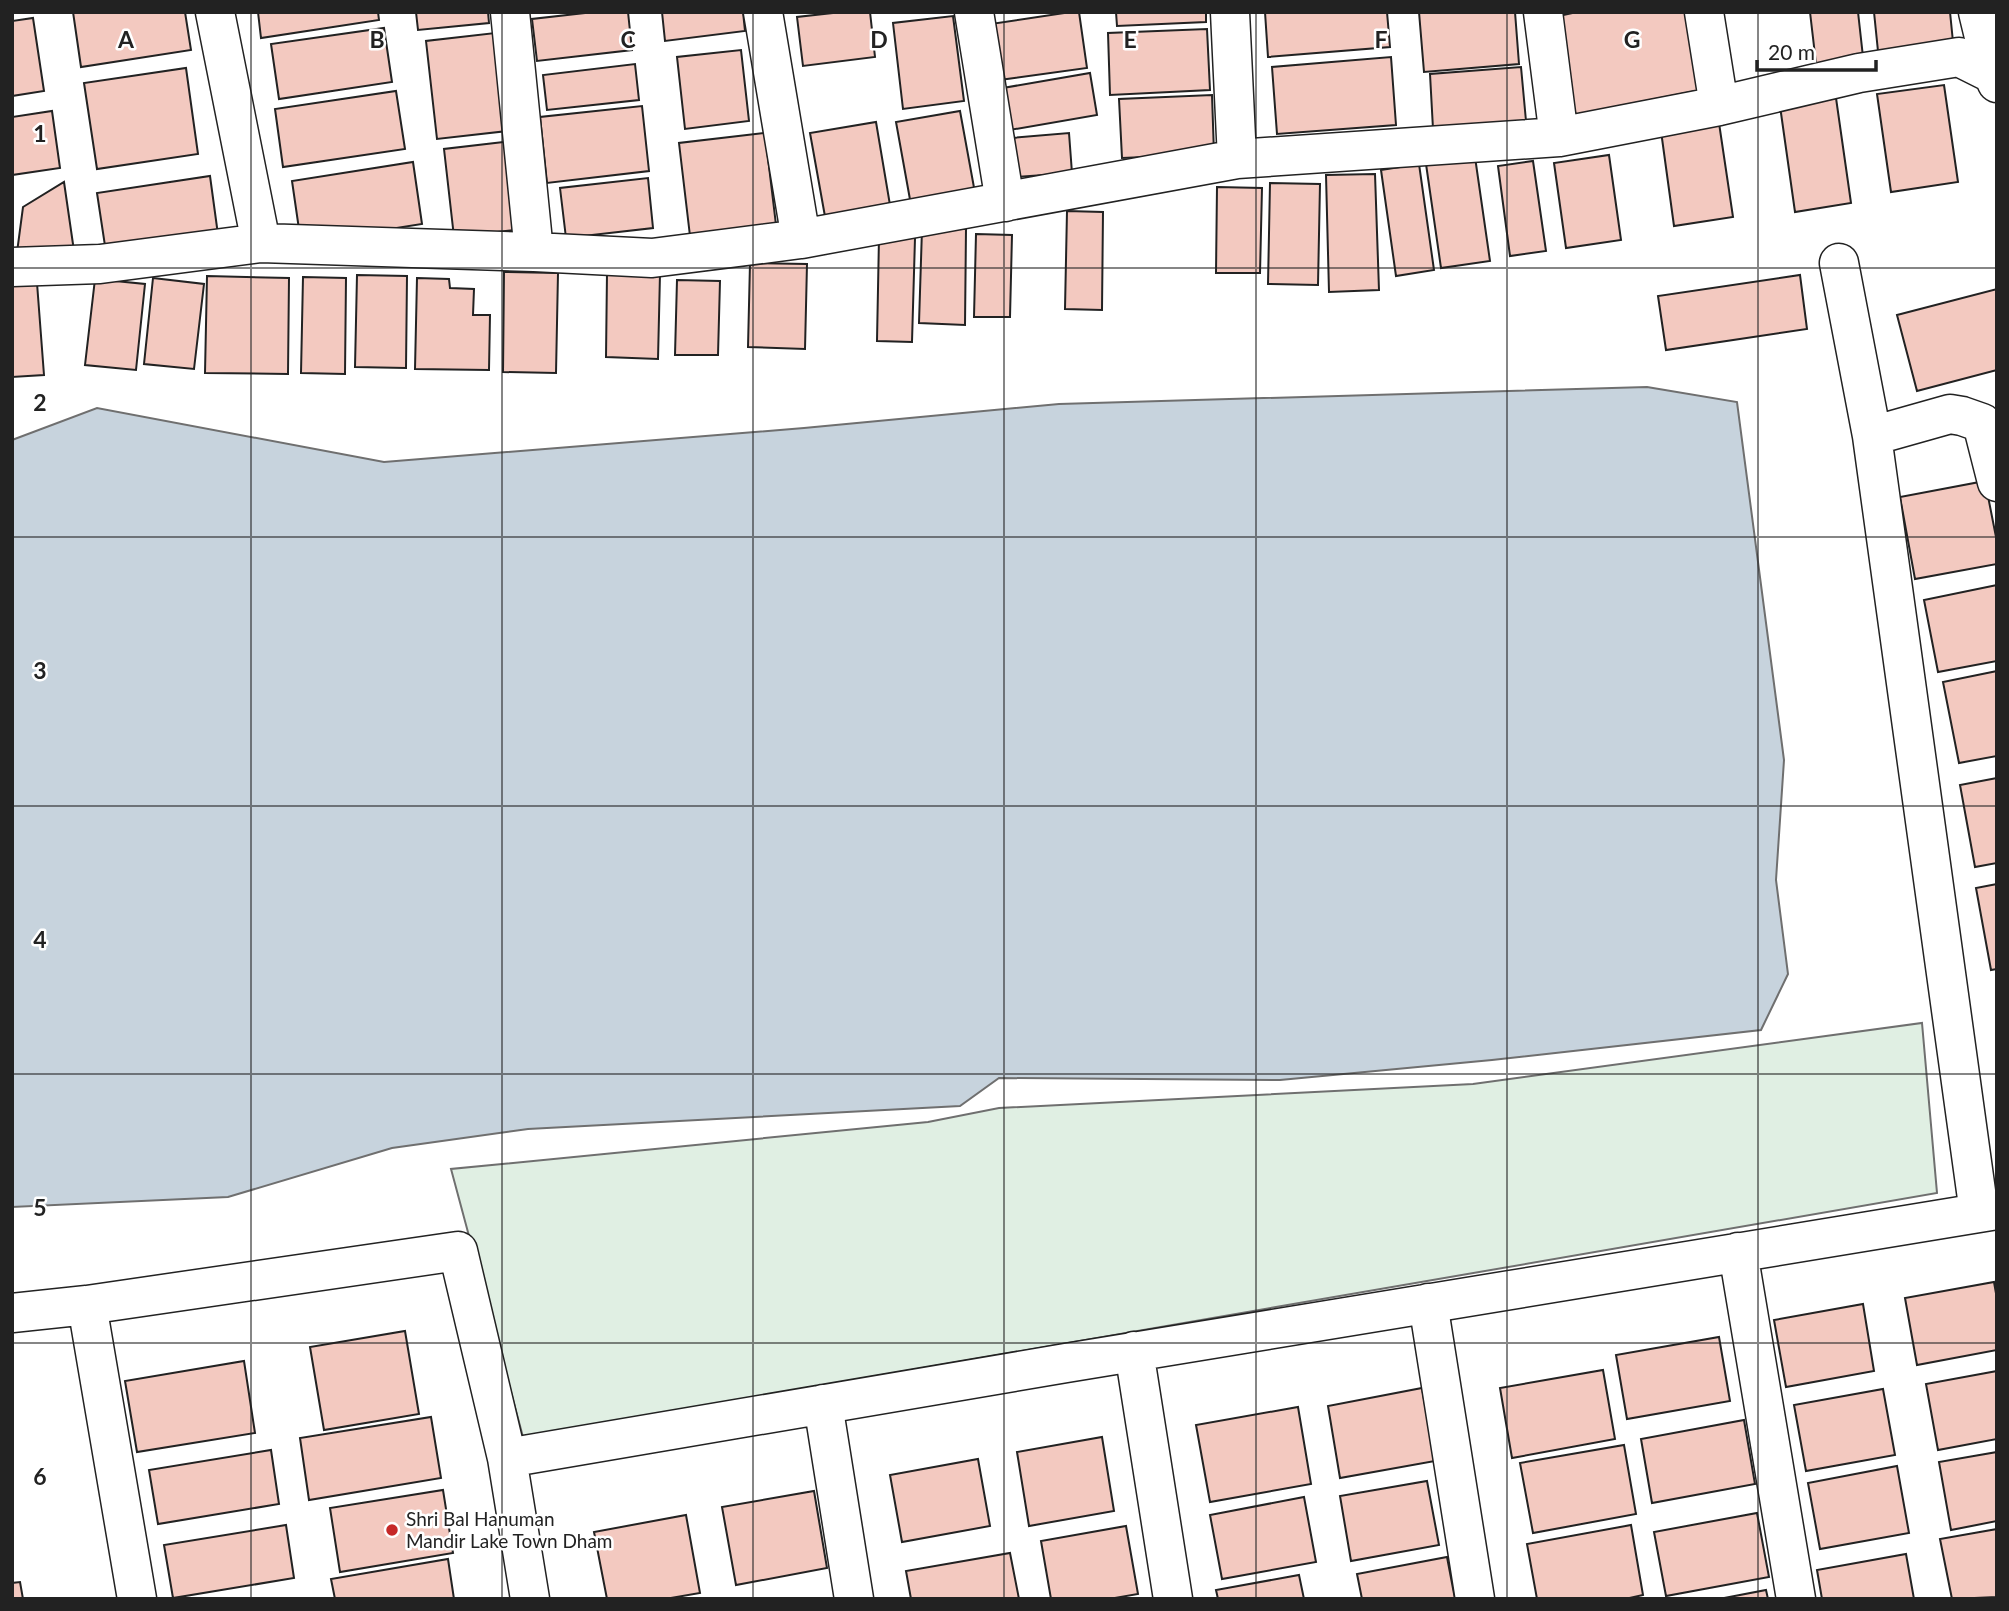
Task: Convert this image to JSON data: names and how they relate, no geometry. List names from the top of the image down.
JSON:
{
  "places": ["Shri Bal Hanuman Mandir Lake Town Dham"],
  "scale_bar": "20 m",
  "grid": {
    "columns": [
      "A",
      "B",
      "C",
      "D",
      "E",
      "F",
      "G"
    ],
    "rows": [
      "1",
      "2",
      "3",
      "4",
      "5",
      "6"
    ]
  }
}
